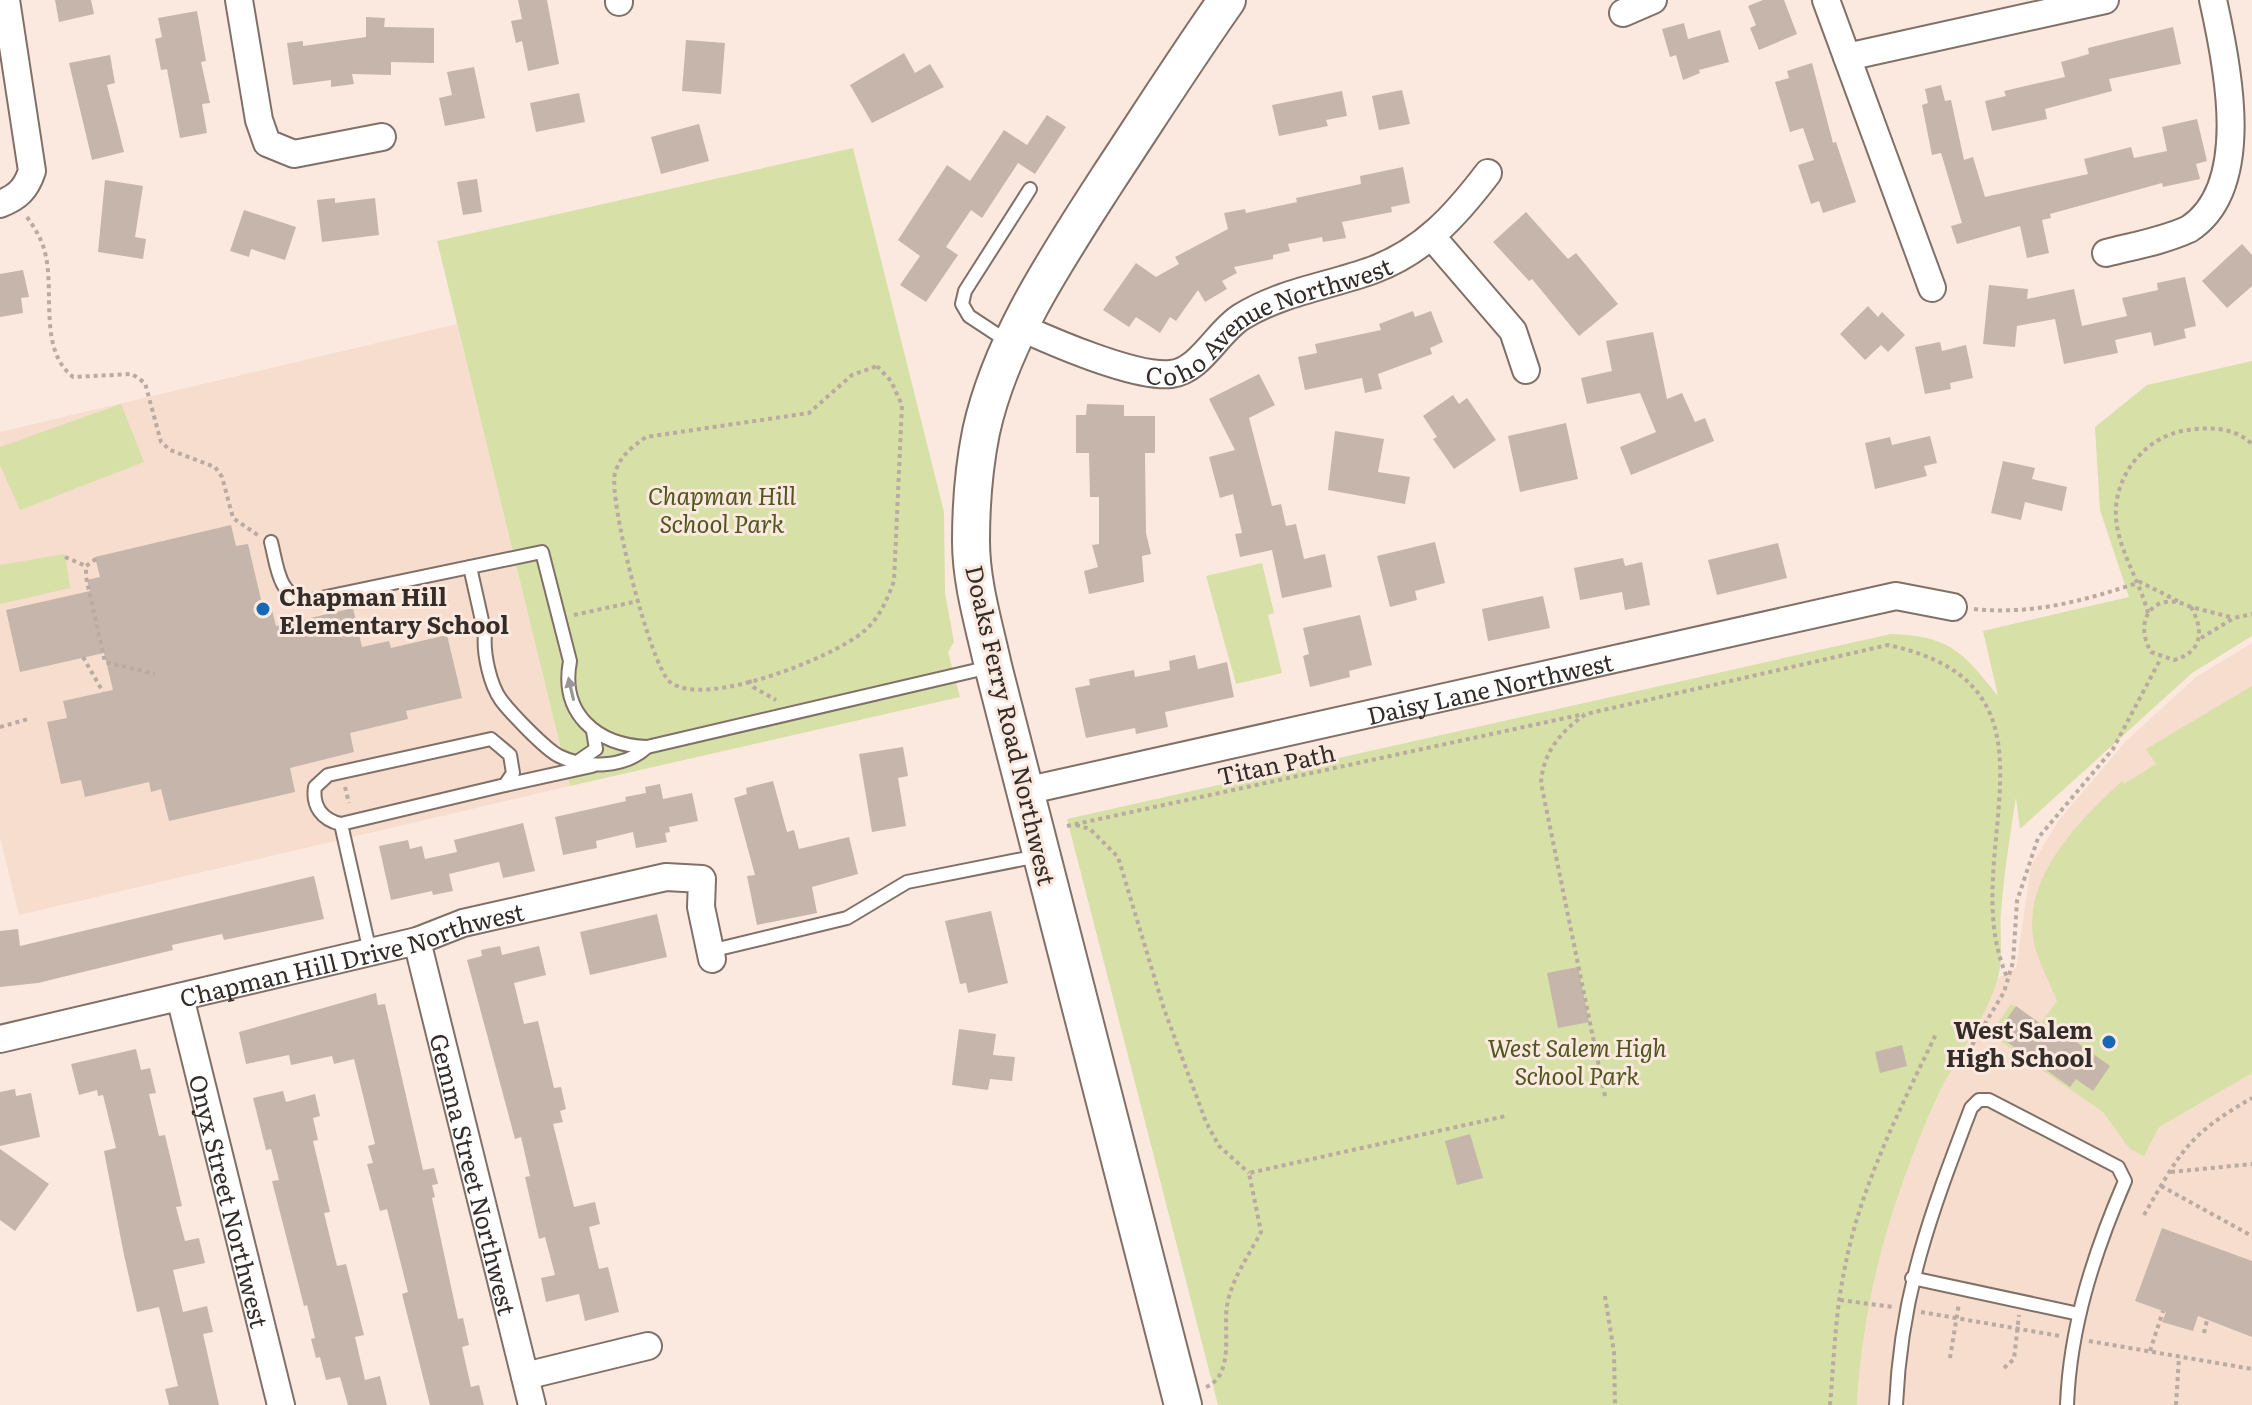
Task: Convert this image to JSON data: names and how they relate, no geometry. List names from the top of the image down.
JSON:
{
  "streets": {
    "main road": ["Doaks Ferry Road Northwest"],
    "street": [
      "Coho Avenue Northwest",
      "Daisy Lane Northwest",
      "Chapman Hill Drive Northwest",
      "Gemma Street Northwest",
      "Onyx Street Northwest"
    ],
    "path": ["Titan Path"]
  },
  "crossings": [
    ["Coho Avenue Northwest", "Doaks Ferry Road Northwest"],
    ["Daisy Lane Northwest", "Doaks Ferry Road Northwest"],
    ["Doaks Ferry Road Northwest", "Titan Path"],
    ["Chapman Hill Drive Northwest", "Gemma Street Northwest"],
    ["Chapman Hill Drive Northwest", "Onyx Street Northwest"]
  ],
  "parks": ["Chapman Hill School Park", "West Salem High School Park"],
  "places": ["Chapman Hill Elementary School", "West Salem High School"]
}
